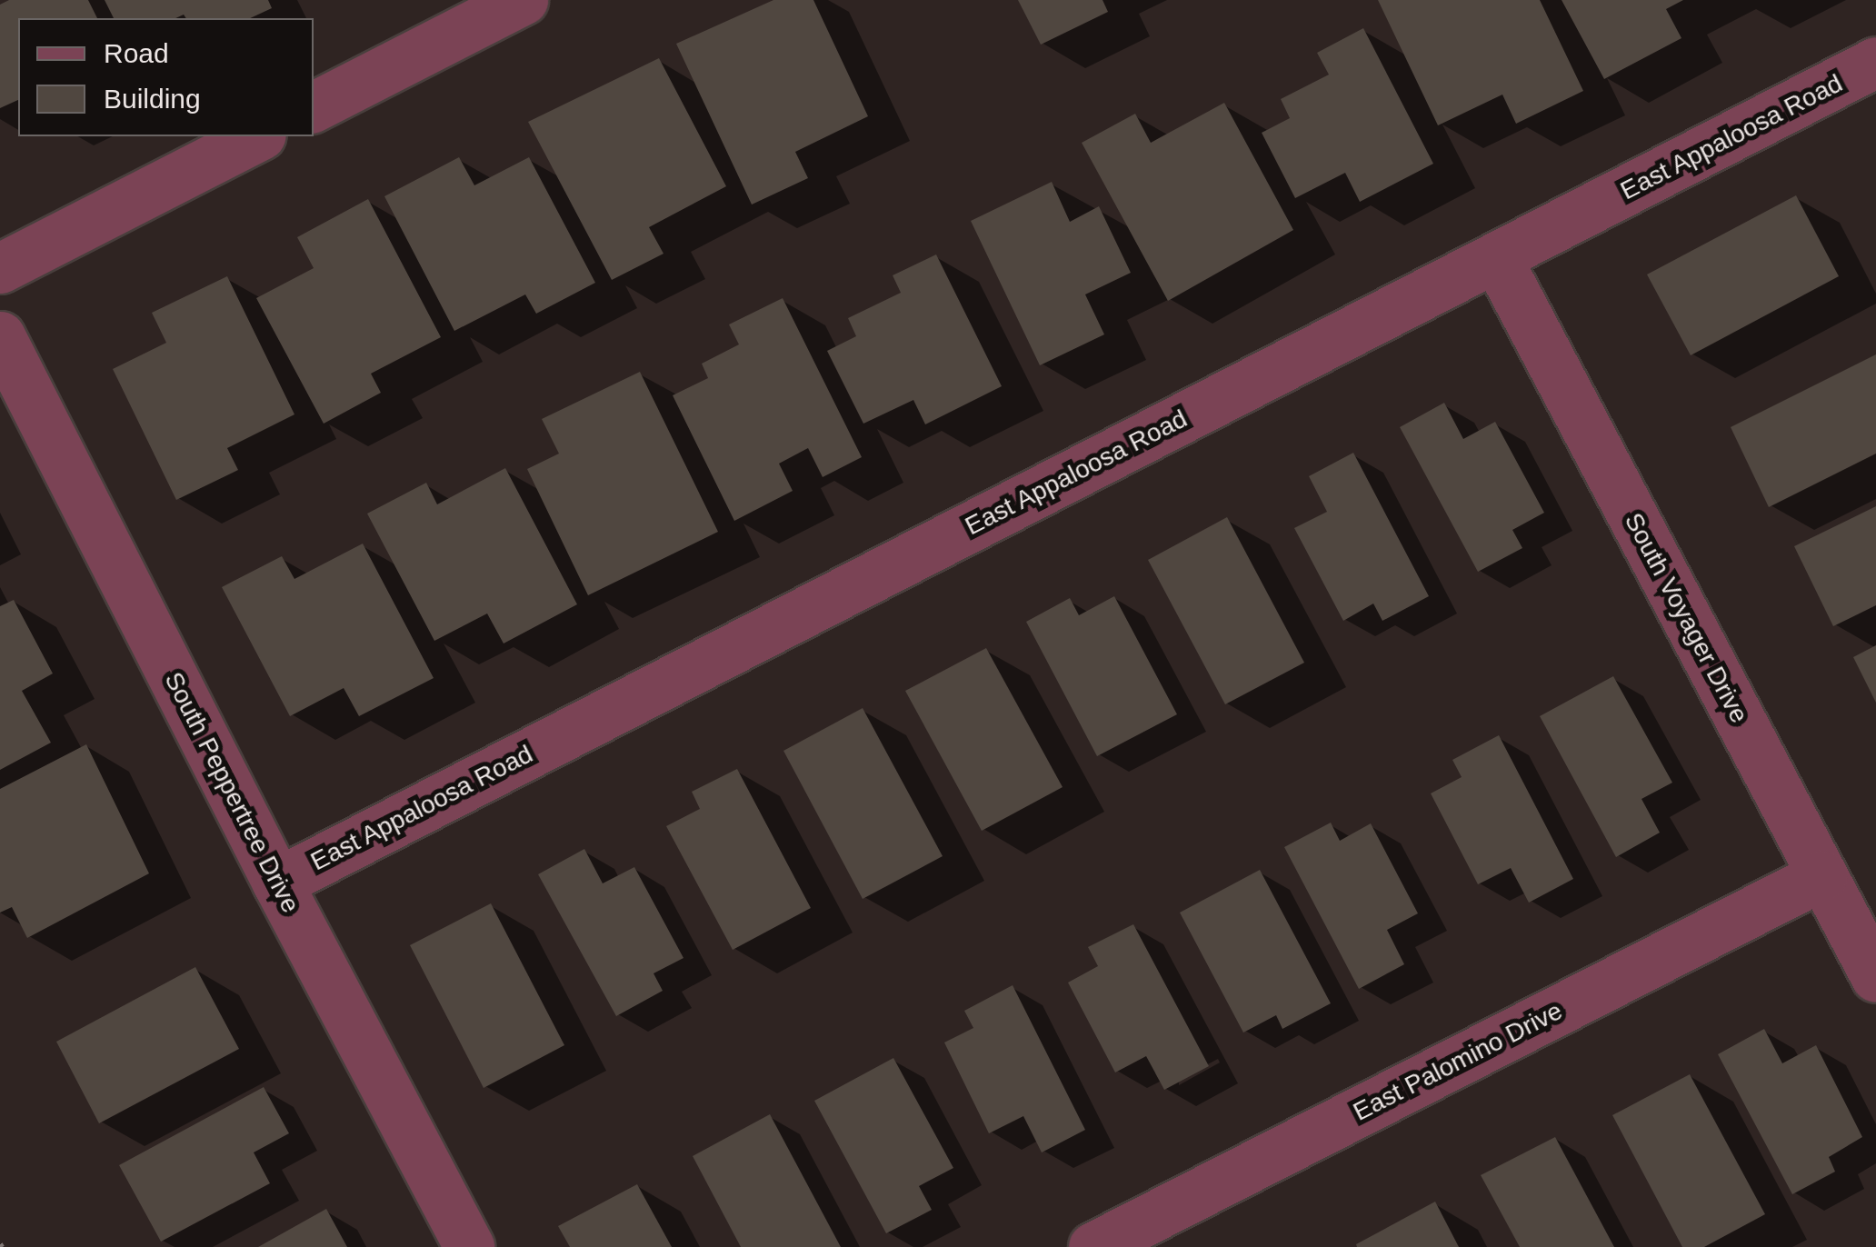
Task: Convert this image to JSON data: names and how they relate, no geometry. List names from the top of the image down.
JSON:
{
  "streets": {
    "street": [
      "East Appaloosa Road",
      "South Voyager Drive",
      "South Peppertree Drive",
      "East Palomino Drive"
    ]
  },
  "crossings": [
    ["East Appaloosa Road", "South Voyager Drive"],
    ["East Appaloosa Road", "South Peppertree Drive"],
    ["South Voyager Drive", "East Palomino Drive"]
  ],
  "legend": ["Road", "Building"]
}
